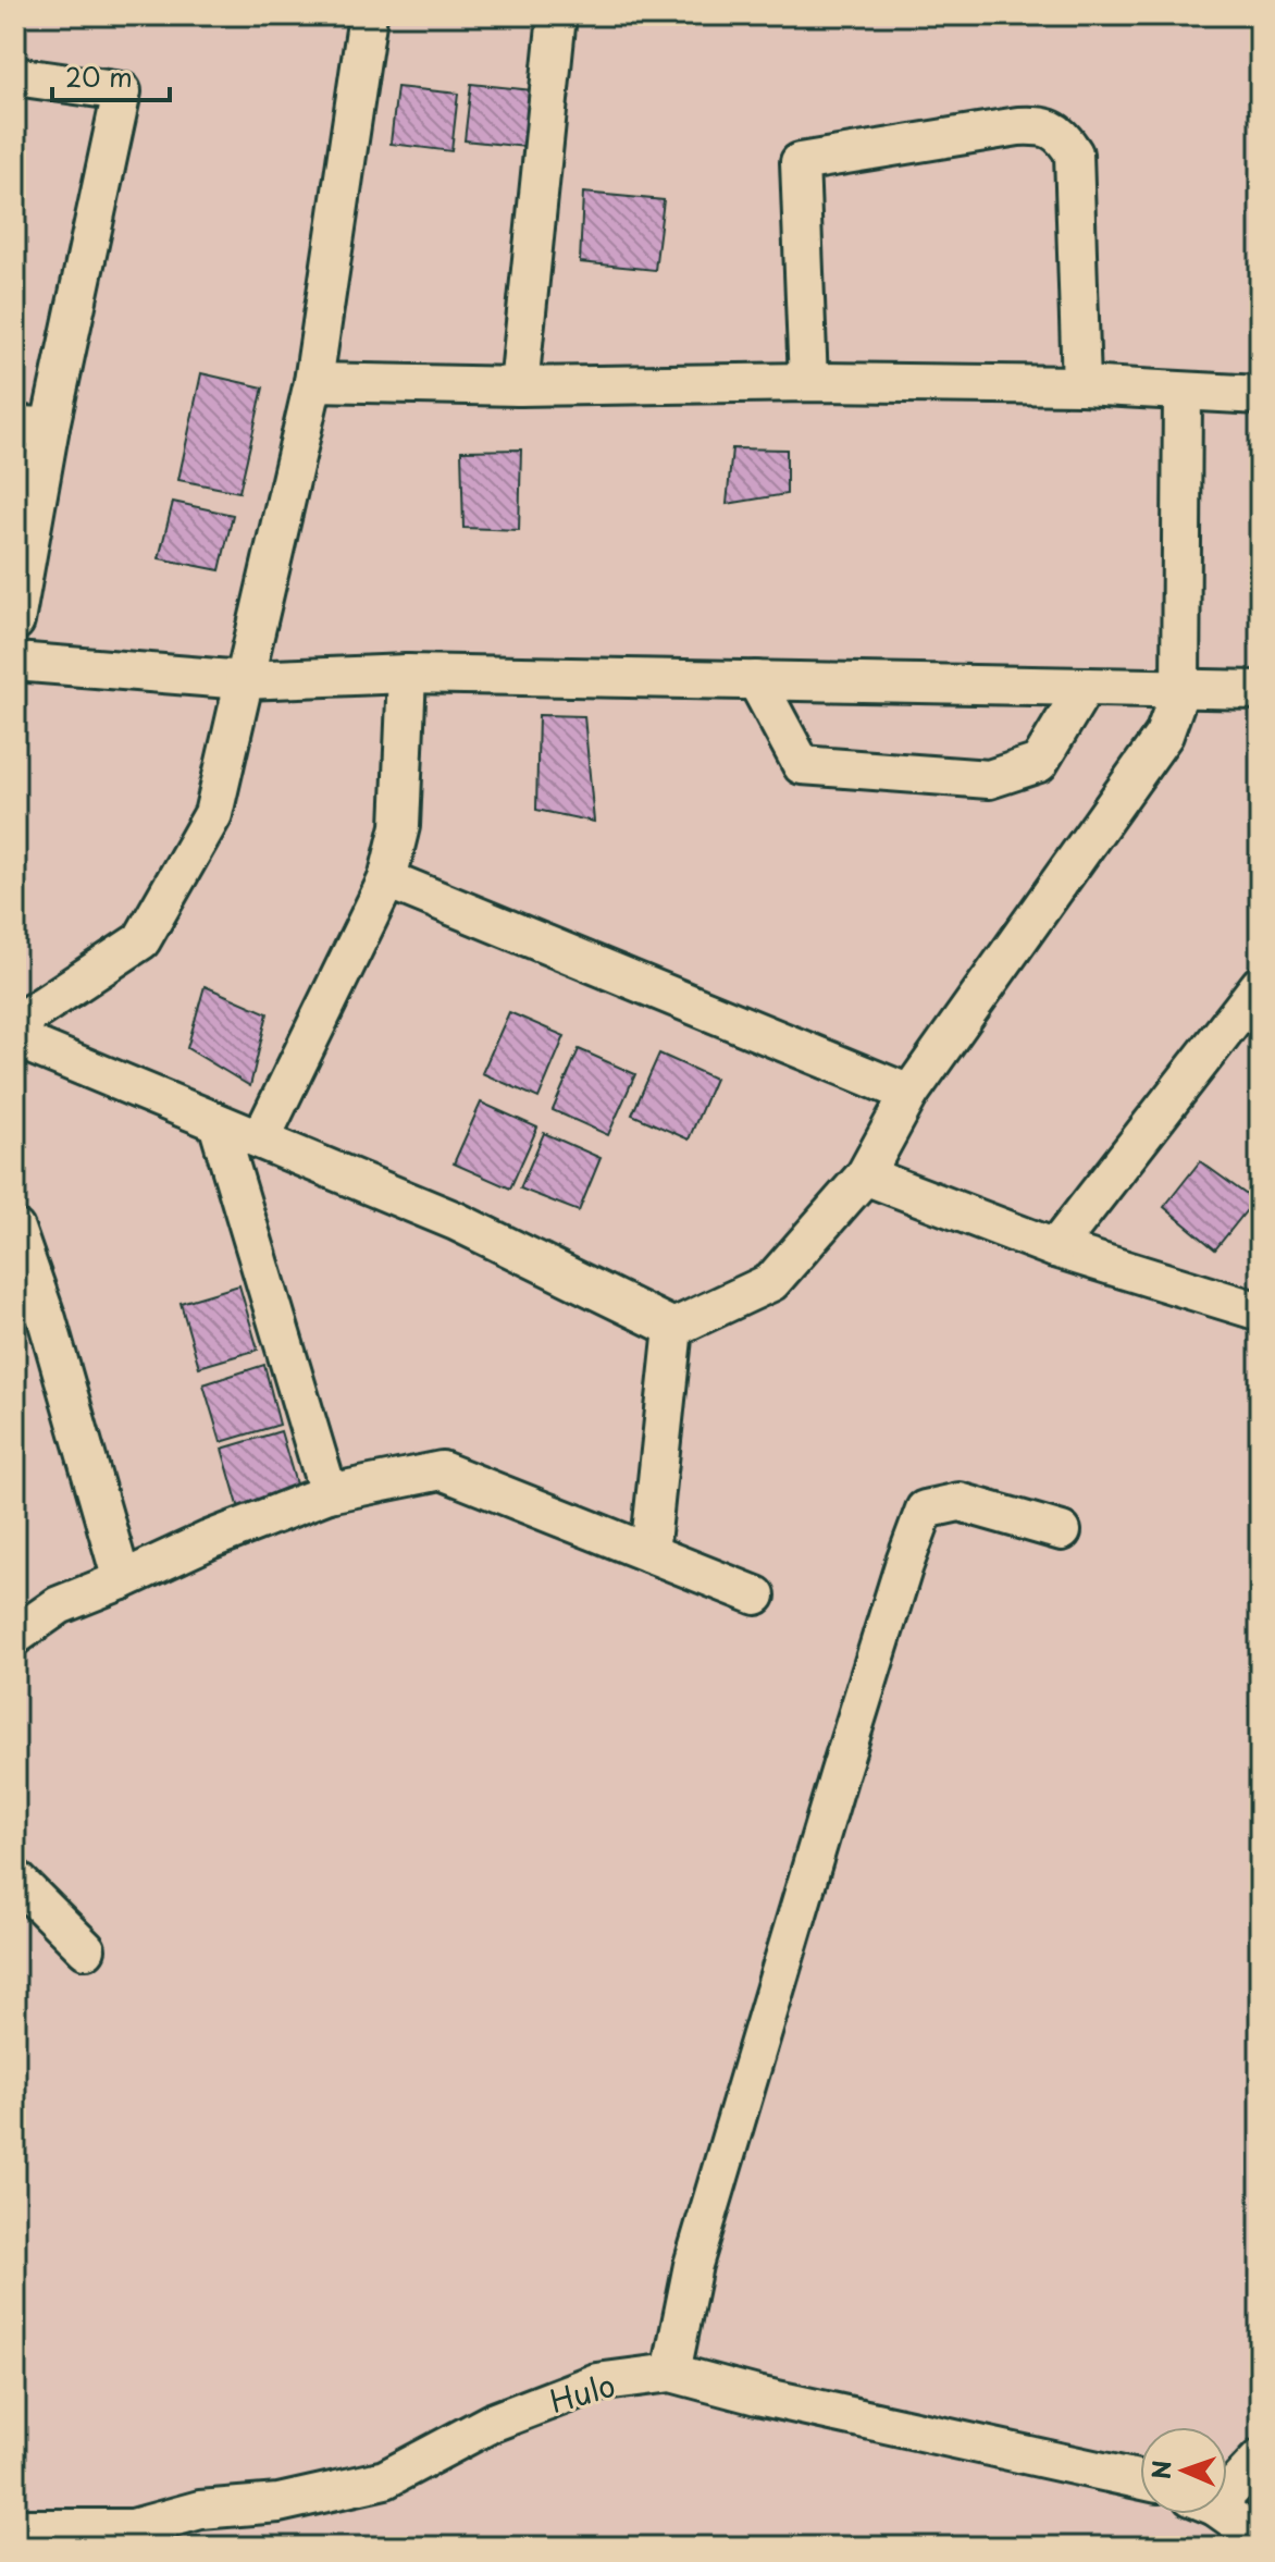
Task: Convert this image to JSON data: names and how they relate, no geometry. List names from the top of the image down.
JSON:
{
  "streets": {
    "street": ["Hulo"]
  },
  "scale_bar": "20 m",
  "north": "left"
}
